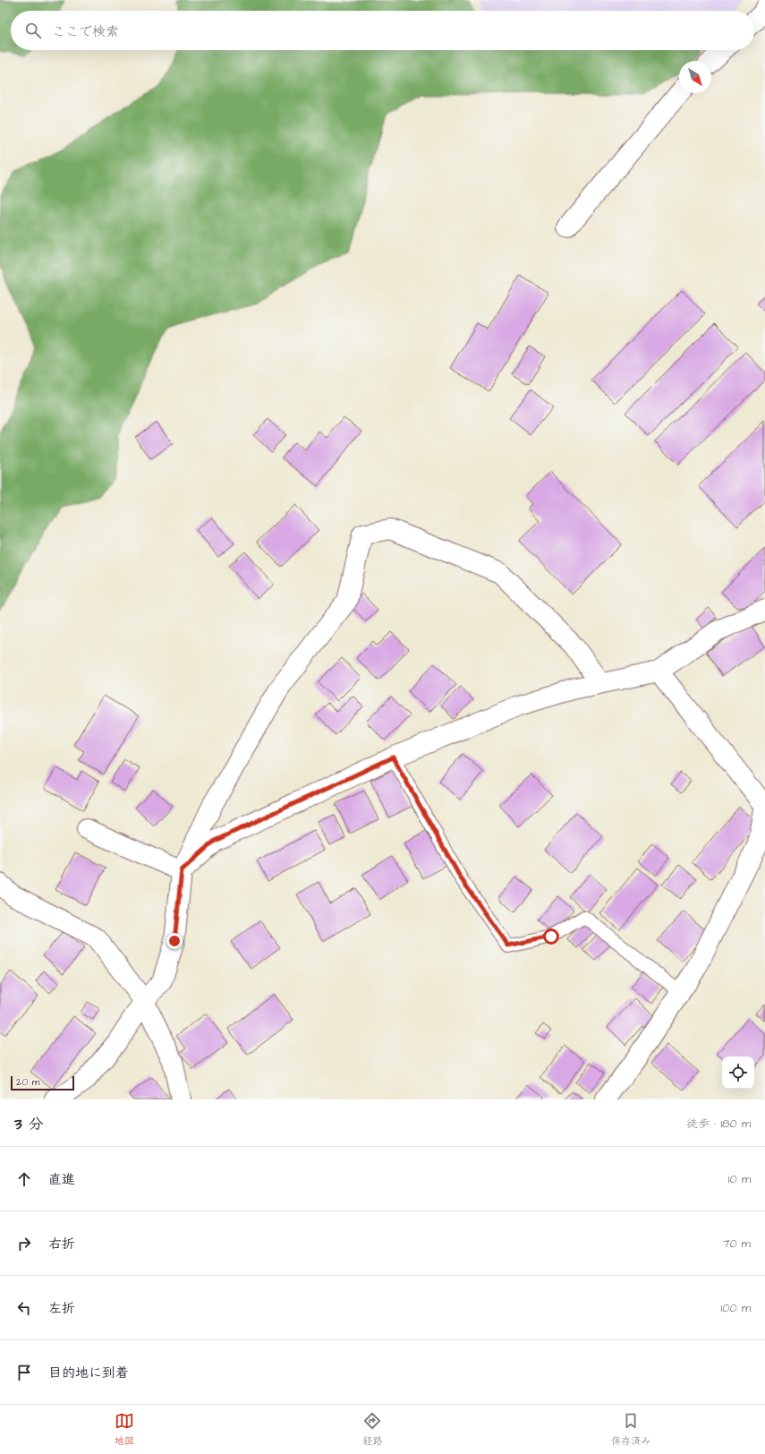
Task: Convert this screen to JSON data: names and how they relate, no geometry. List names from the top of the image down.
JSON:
{
  "scale_bar": "20 m",
  "north": "bottom right",
  "page": {
    "search": "ここで検索",
    "scale": "20 m",
    "heading": ["3 分", "徒歩 · 180 m"],
    "list": [
      ["直進", "10 m"],
      ["右折", "70 m"],
      ["左折", "100 m"],
      "目的地に到着"
    ],
    "nav": ["地図", "経路", "保存済み"]
  }
}
